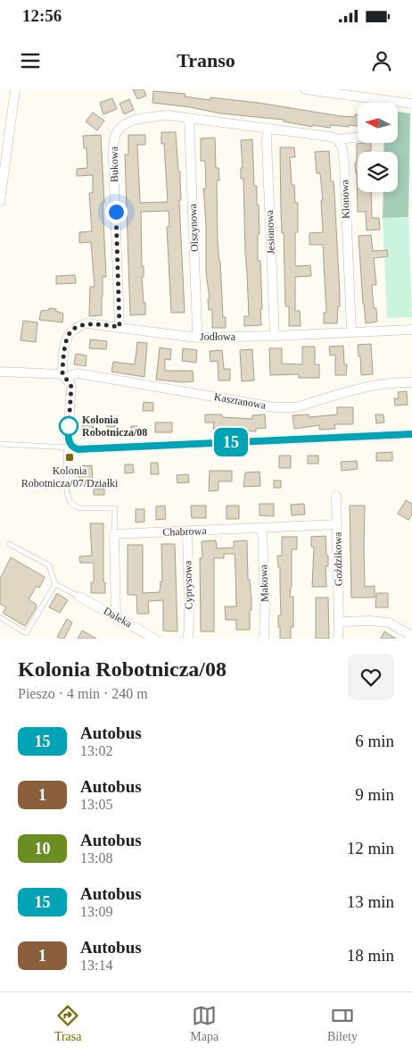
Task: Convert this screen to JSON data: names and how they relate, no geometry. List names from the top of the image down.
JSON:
{
  "streets": {
    "street": [
      "Bukowa",
      "Klonowa",
      "Olszynowa",
      "Jesionowa",
      "Jodłowa",
      "Kasztanowa",
      "Chabrowa",
      "Goździkowa",
      "Makowa",
      "Cyprysowa",
      "Daleka"
    ]
  },
  "crossings": [
    ["Bukowa", "Olszynowa"],
    ["Bukowa", "Jesionowa"],
    ["Bukowa", "Jodłowa"],
    ["Klonowa", "Jodłowa"],
    ["Olszynowa", "Jodłowa"],
    ["Jesionowa", "Jodłowa"],
    ["Jodłowa", "Kasztanowa"],
    ["Chabrowa", "Goździkowa"],
    ["Chabrowa", "Makowa"],
    ["Chabrowa", "Cyprysowa"]
  ],
  "places": {
    "other": ["Kolonia Robotnicza/08"],
    "transit": ["Kolonia Robotnicza/07/Działki"]
  },
  "lines": ["bus line 15"],
  "north": "left",
  "page": {
    "status": "12:56",
    "header": "Transo",
    "on_map": "15",
    "heading": ["Kolonia Robotnicza/08", "Pieszo · 4 min · 240 m"],
    "list": [
      {
        "mark": "15",
        "name": "Autobus",
        "note": "13:02",
        "value": "6 min"
      },
      {
        "mark": "1",
        "name": "Autobus",
        "note": "13:05",
        "value": "9 min"
      },
      {
        "mark": "10",
        "name": "Autobus",
        "note": "13:08",
        "value": "12 min"
      },
      {
        "mark": "15",
        "name": "Autobus",
        "note": "13:09",
        "value": "13 min"
      },
      {
        "mark": "1",
        "name": "Autobus",
        "note": "13:14",
        "value": "18 min"
      }
    ],
    "tabs": ["Trasa", "Mapa", "Bilety"]
  }
}
